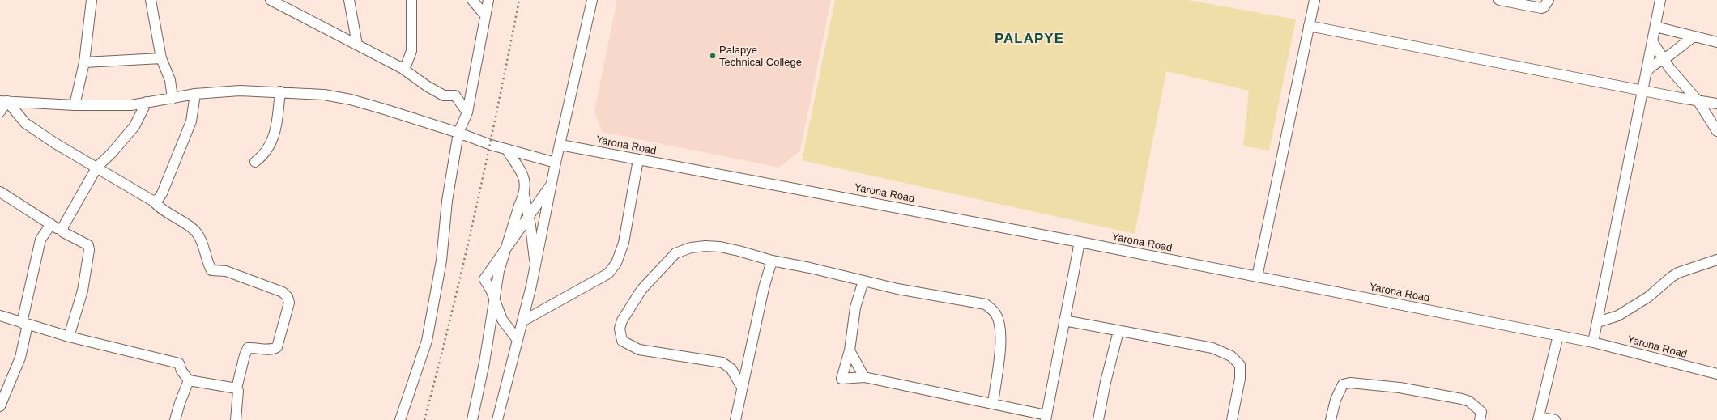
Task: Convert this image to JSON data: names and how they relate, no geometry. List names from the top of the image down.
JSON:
{
  "streets": {
    "street": ["Yarona Road"]
  },
  "districts": ["PALAPYE"],
  "places": ["Palapye Technical College"]
}
